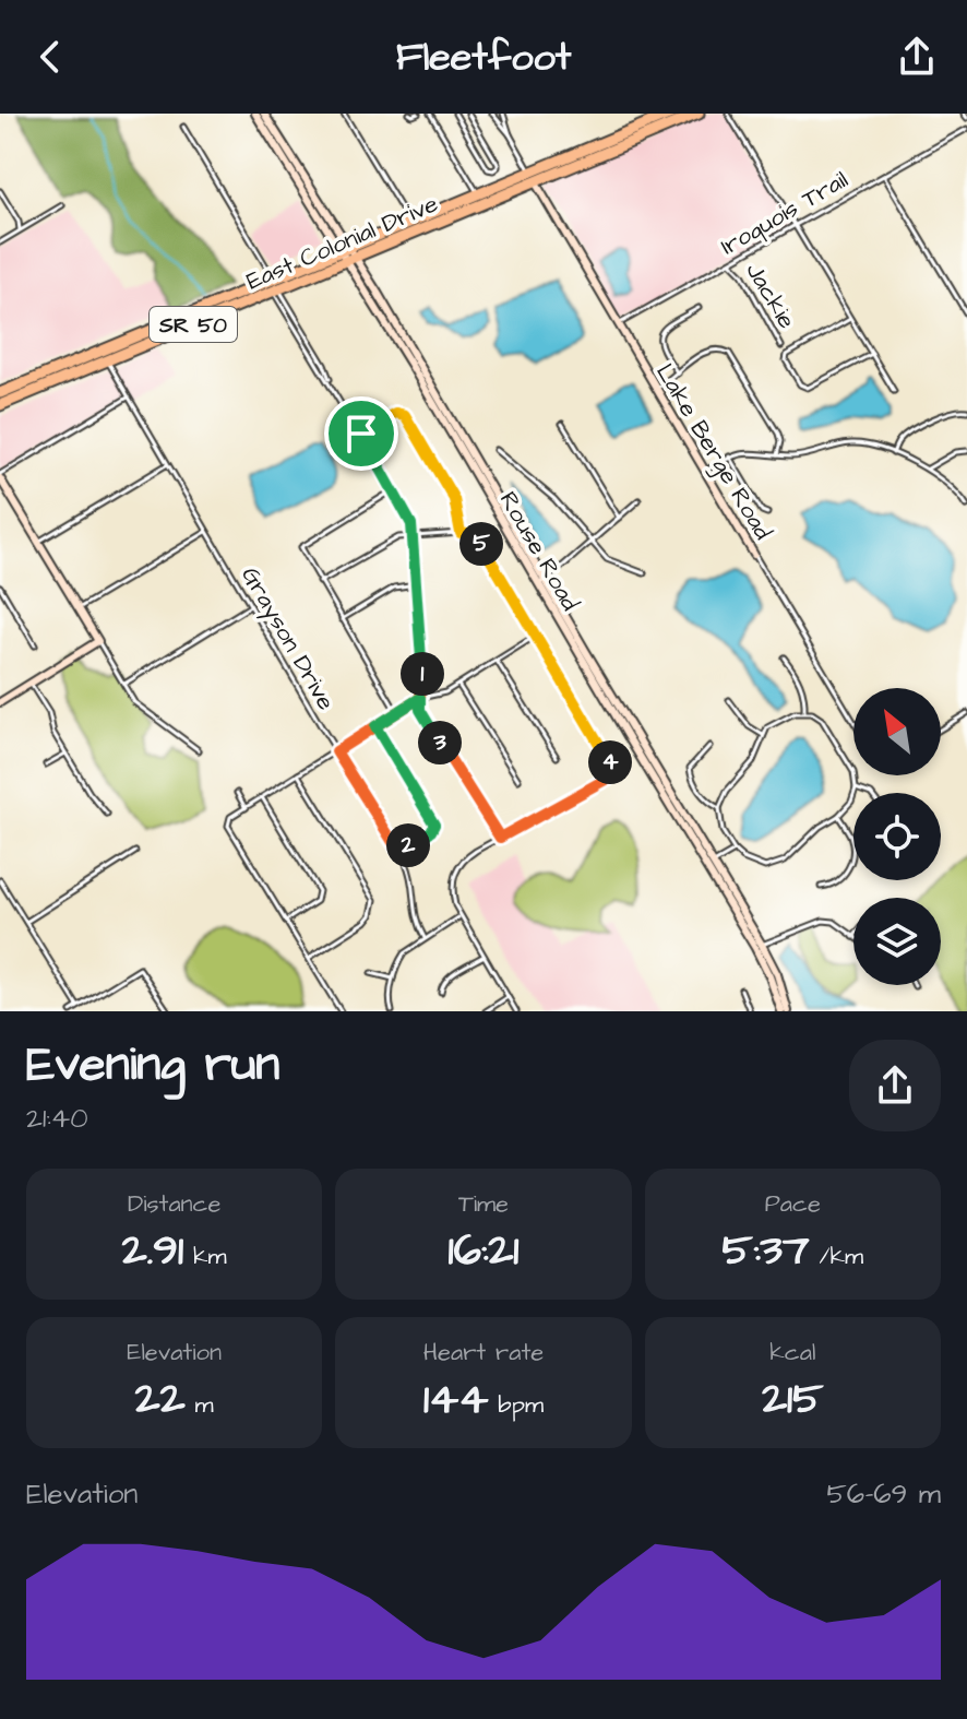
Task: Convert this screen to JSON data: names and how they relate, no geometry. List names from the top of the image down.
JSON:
{
  "streets": {
    "highway": ["East Colonial Drive", "SR 50"],
    "street": [
      "Iroquois Trail",
      "Jackie",
      "Lake Berge Road",
      "Rouse Road",
      "Grayson Drive"
    ]
  },
  "crossings": [
    ["Iroquois Trail", "Jackie"],
    ["Iroquois Trail", "Lake Berge Road"],
    ["East Colonial Drive", "Lake Berge Road"],
    ["East Colonial Drive", "Rouse Road"],
    ["East Colonial Drive", "Grayson Drive"]
  ],
  "north": "top left",
  "page": {
    "header": "Fleetfoot",
    "pins": [
      "5",
      "1",
      "3",
      "4",
      "2"
    ],
    "heading": ["Evening run", "21:40"],
    "stats": [
      ["Distance", "2.91 km"],
      ["Time", "16:21"],
      ["Pace", "5:37 /km"],
      ["Elevation", "22 m"],
      ["Heart rate", "144 bpm"],
      ["kcal", "215"]
    ],
    "chart": ["Elevation", "56–69 m"]
  }
}
